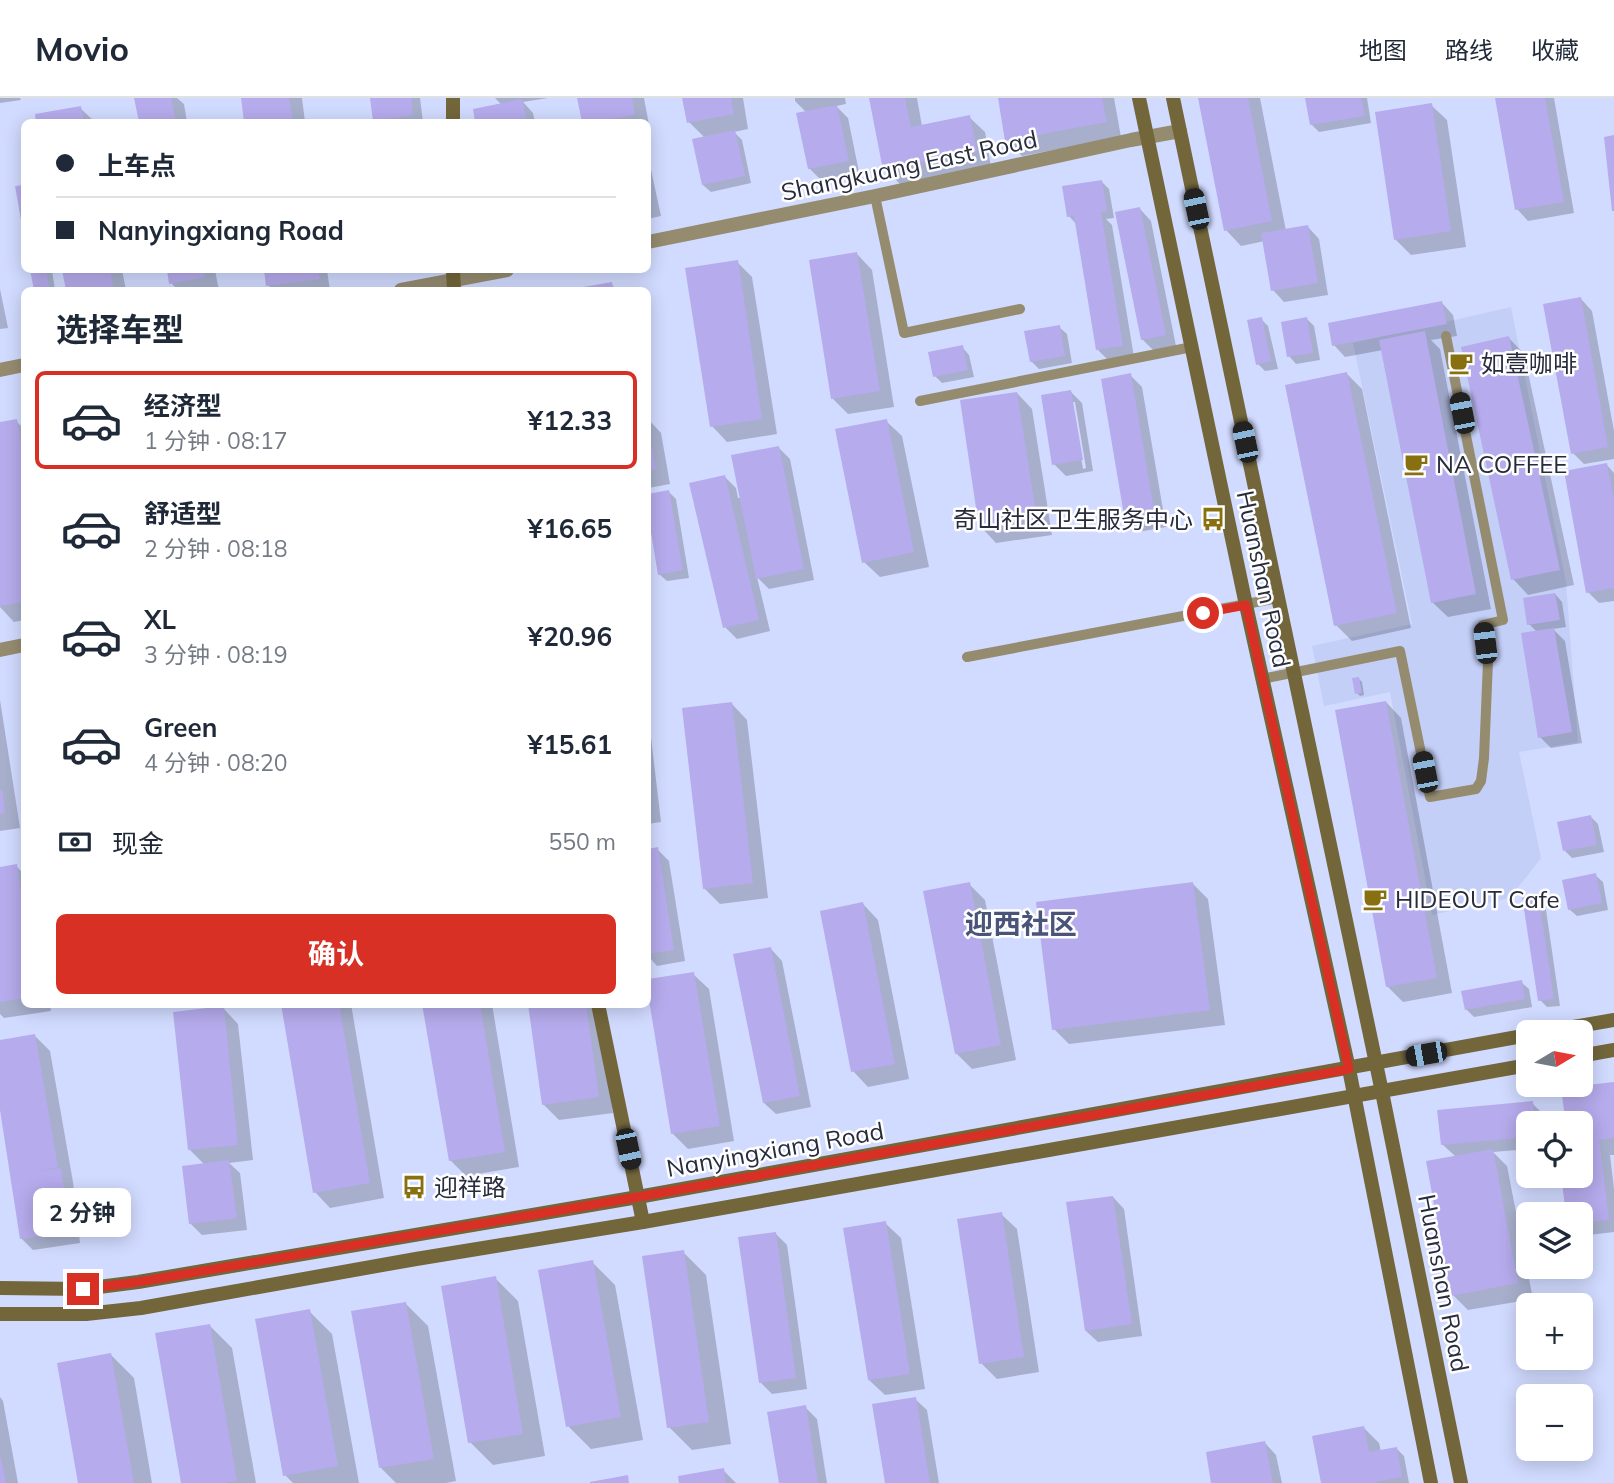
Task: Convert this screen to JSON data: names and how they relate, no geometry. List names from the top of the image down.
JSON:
{
  "streets": {
    "main road": ["Huanshan Road", "Nanyingxiang Road"],
    "street": ["Shangkuang East Road"]
  },
  "crossings": [
    ["Shangkuang East Road", "Huanshan Road"],
    ["Huanshan Road", "Nanyingxiang Road"]
  ],
  "districts": ["迎西社区"],
  "places": {
    "cafe": ["如壹咖啡", "NA COFFEE", "HIDEOUT Cafe"],
    "bus stop": ["奇山社区卫生服务中心", "迎祥路"]
  },
  "north": "right",
  "page": {
    "header": "Movio",
    "nav": ["地图", "路线", "收藏"],
    "banner": ["上车点", "Nanyingxiang Road"],
    "heading": "选择车型",
    "list": [
      {
        "name": "经济型",
        "note": "1 分钟 · 08:17",
        "value": "¥12.33"
      },
      {
        "name": "舒适型",
        "note": "2 分钟 · 08:18",
        "value": "¥16.65"
      },
      {
        "name": "XL",
        "note": "3 分钟 · 08:19",
        "value": "¥20.96"
      },
      {
        "name": "Green",
        "note": "4 分钟 · 08:20",
        "value": "¥15.61"
      }
    ],
    "pay": ["现金", "550 m"],
    "buttons": "确认",
    "map_buttons": ["+", "−"],
    "bubble": "2 分钟"
  }
}
